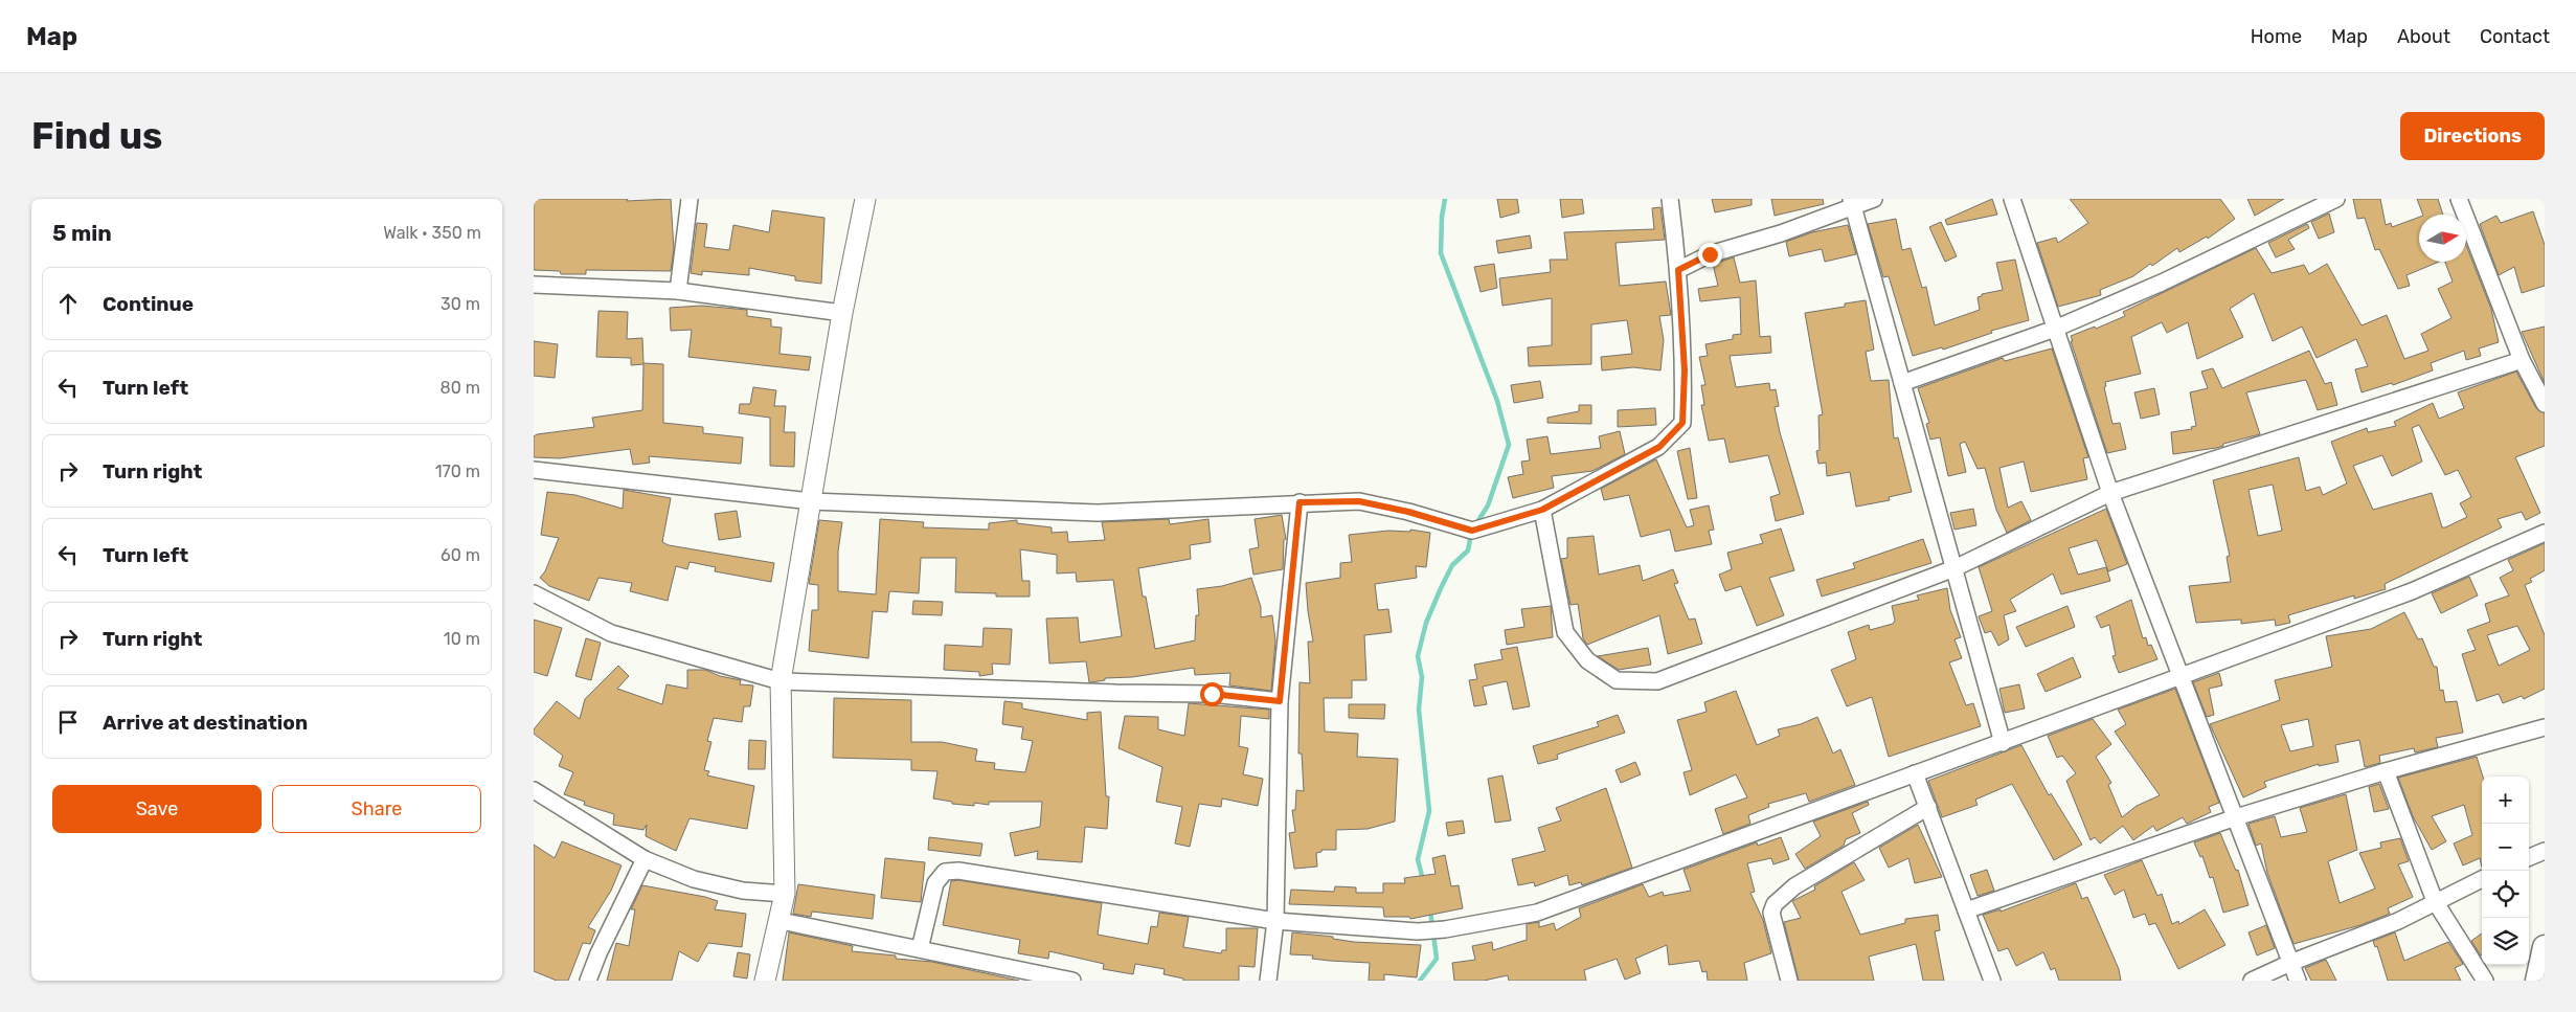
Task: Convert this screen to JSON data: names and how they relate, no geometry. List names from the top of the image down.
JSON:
{
  "north": "right",
  "page": {
    "header": "Map",
    "nav": [
      "Home",
      "Map",
      "About",
      "Contact"
    ],
    "buttons": [
      "Directions",
      ["Save", "Share"]
    ],
    "title": "Find us",
    "heading": ["5 min", "Walk · 350 m"],
    "list": [
      ["Continue", "30 m"],
      ["Turn left", "80 m"],
      ["Turn right", "170 m"],
      ["Turn left", "60 m"],
      ["Turn right", "10 m"],
      "Arrive at destination"
    ],
    "map_buttons": ["+", "−"]
  }
}
